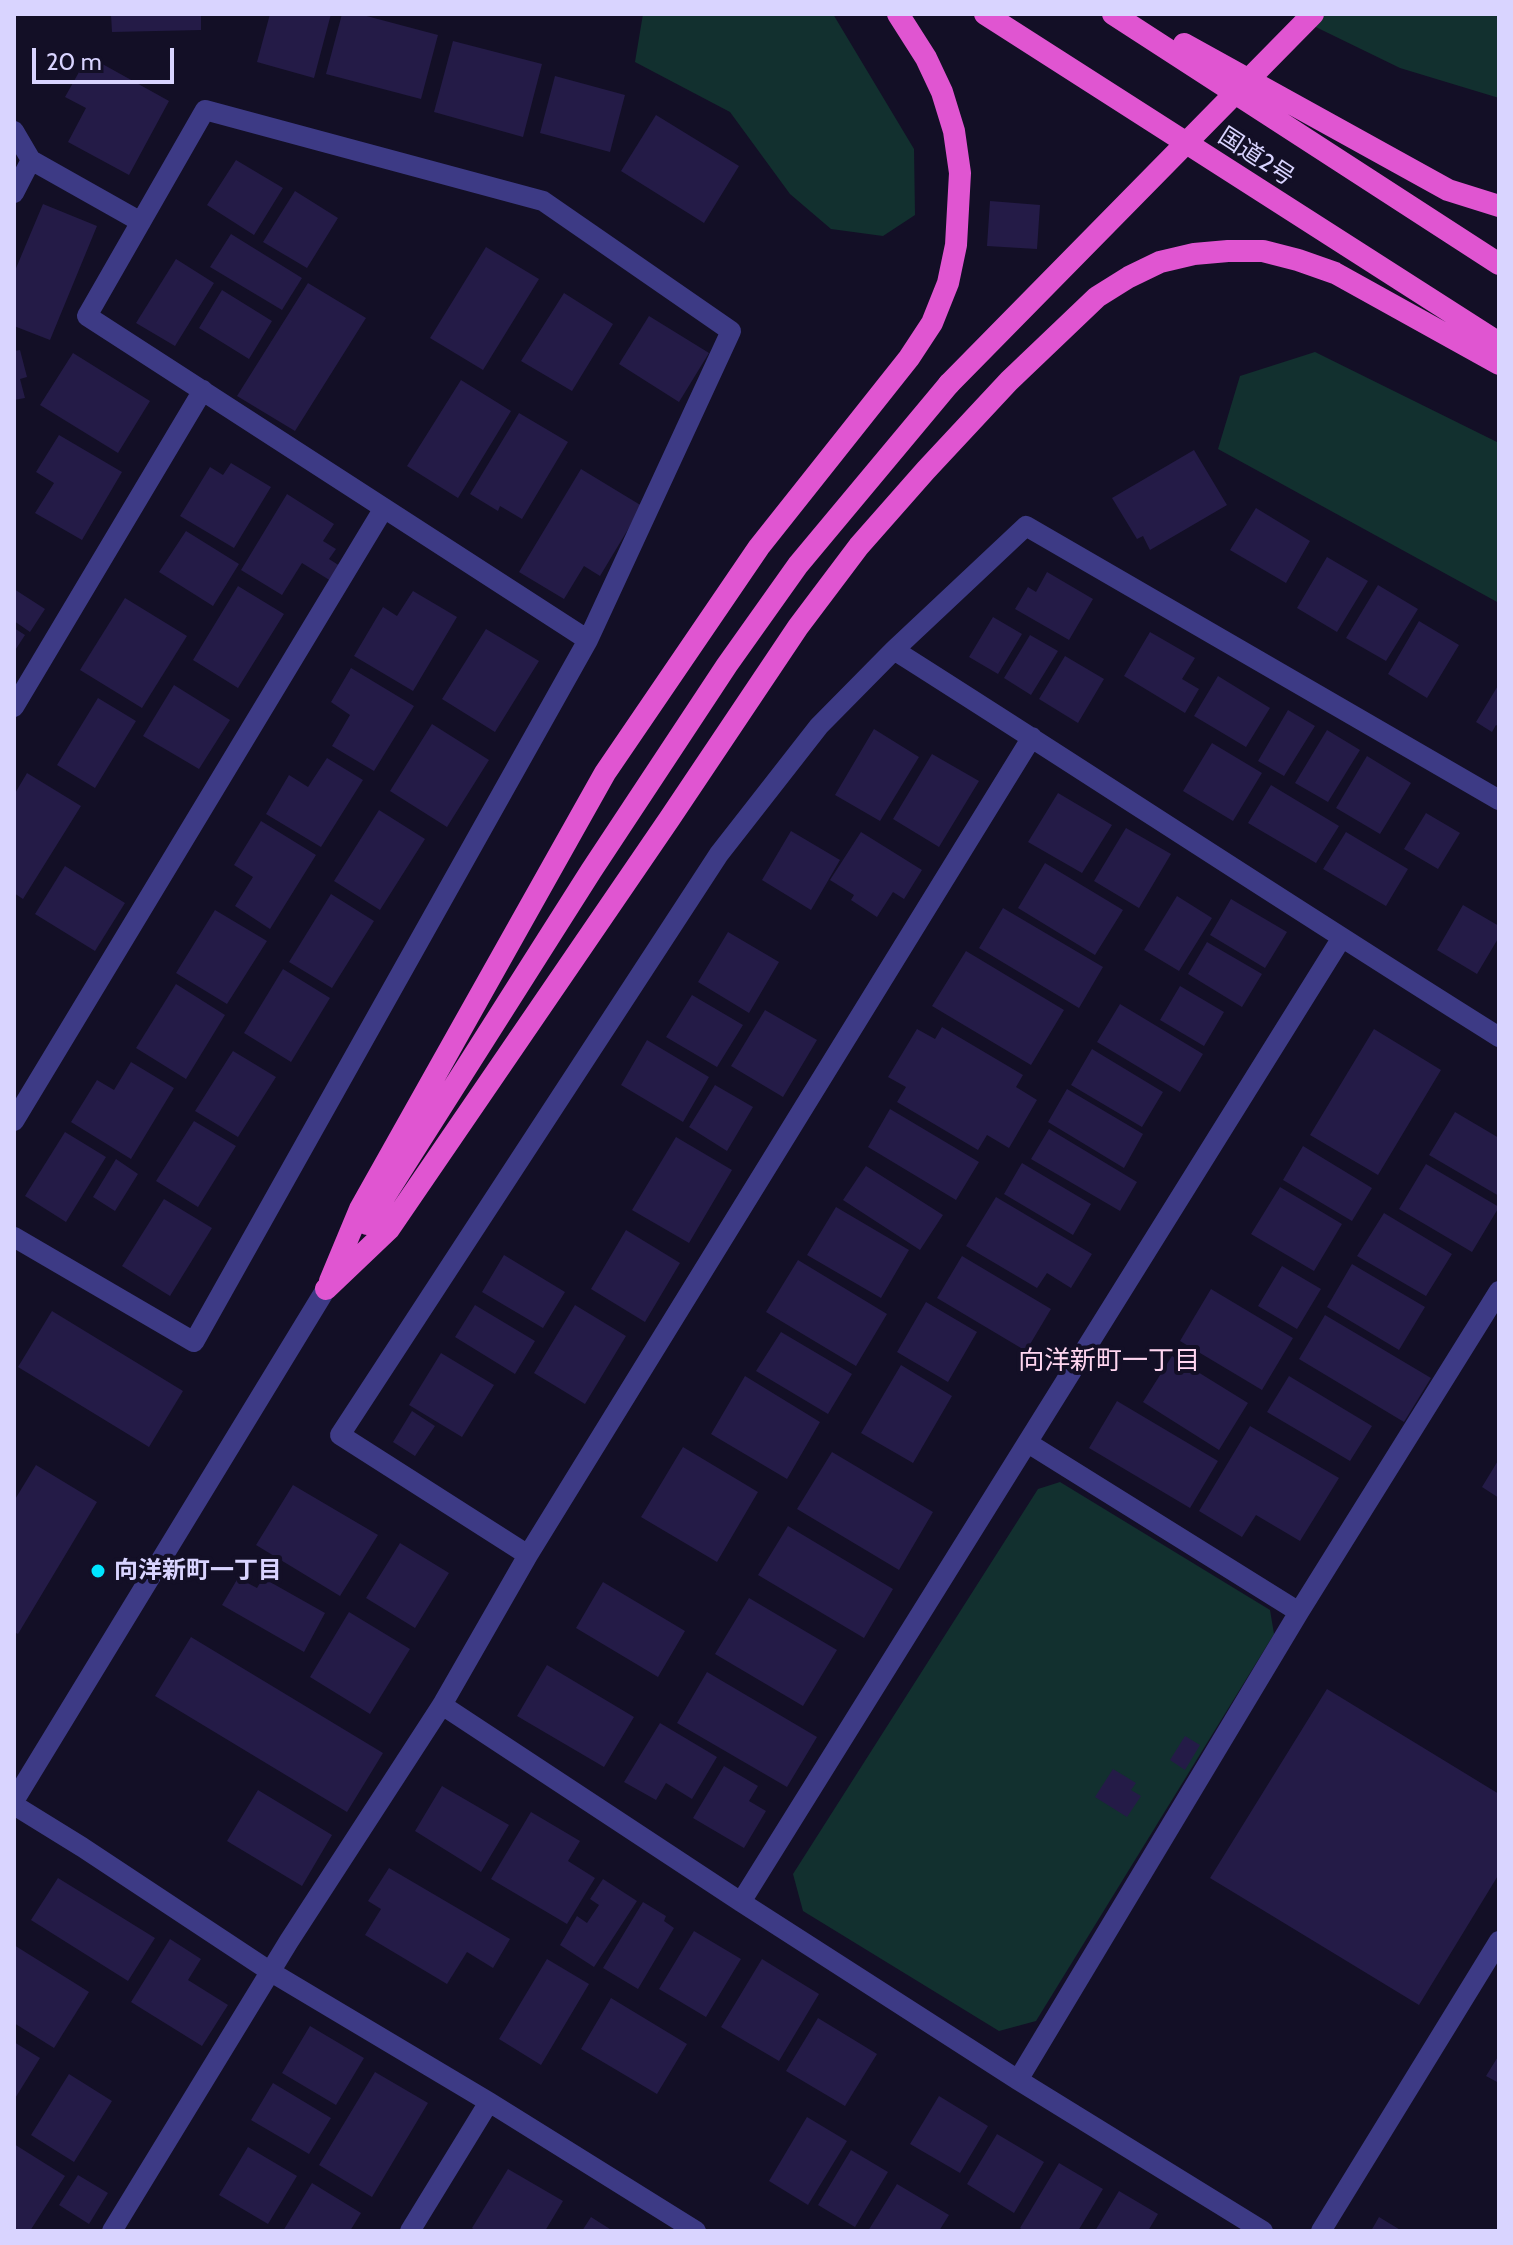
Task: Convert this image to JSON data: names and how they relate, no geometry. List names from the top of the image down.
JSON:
{
  "streets": {
    "highway": ["国道2号"]
  },
  "districts": ["向洋新町一丁目"],
  "places": ["向洋新町一丁目"],
  "scale_bar": "20 m"
}
